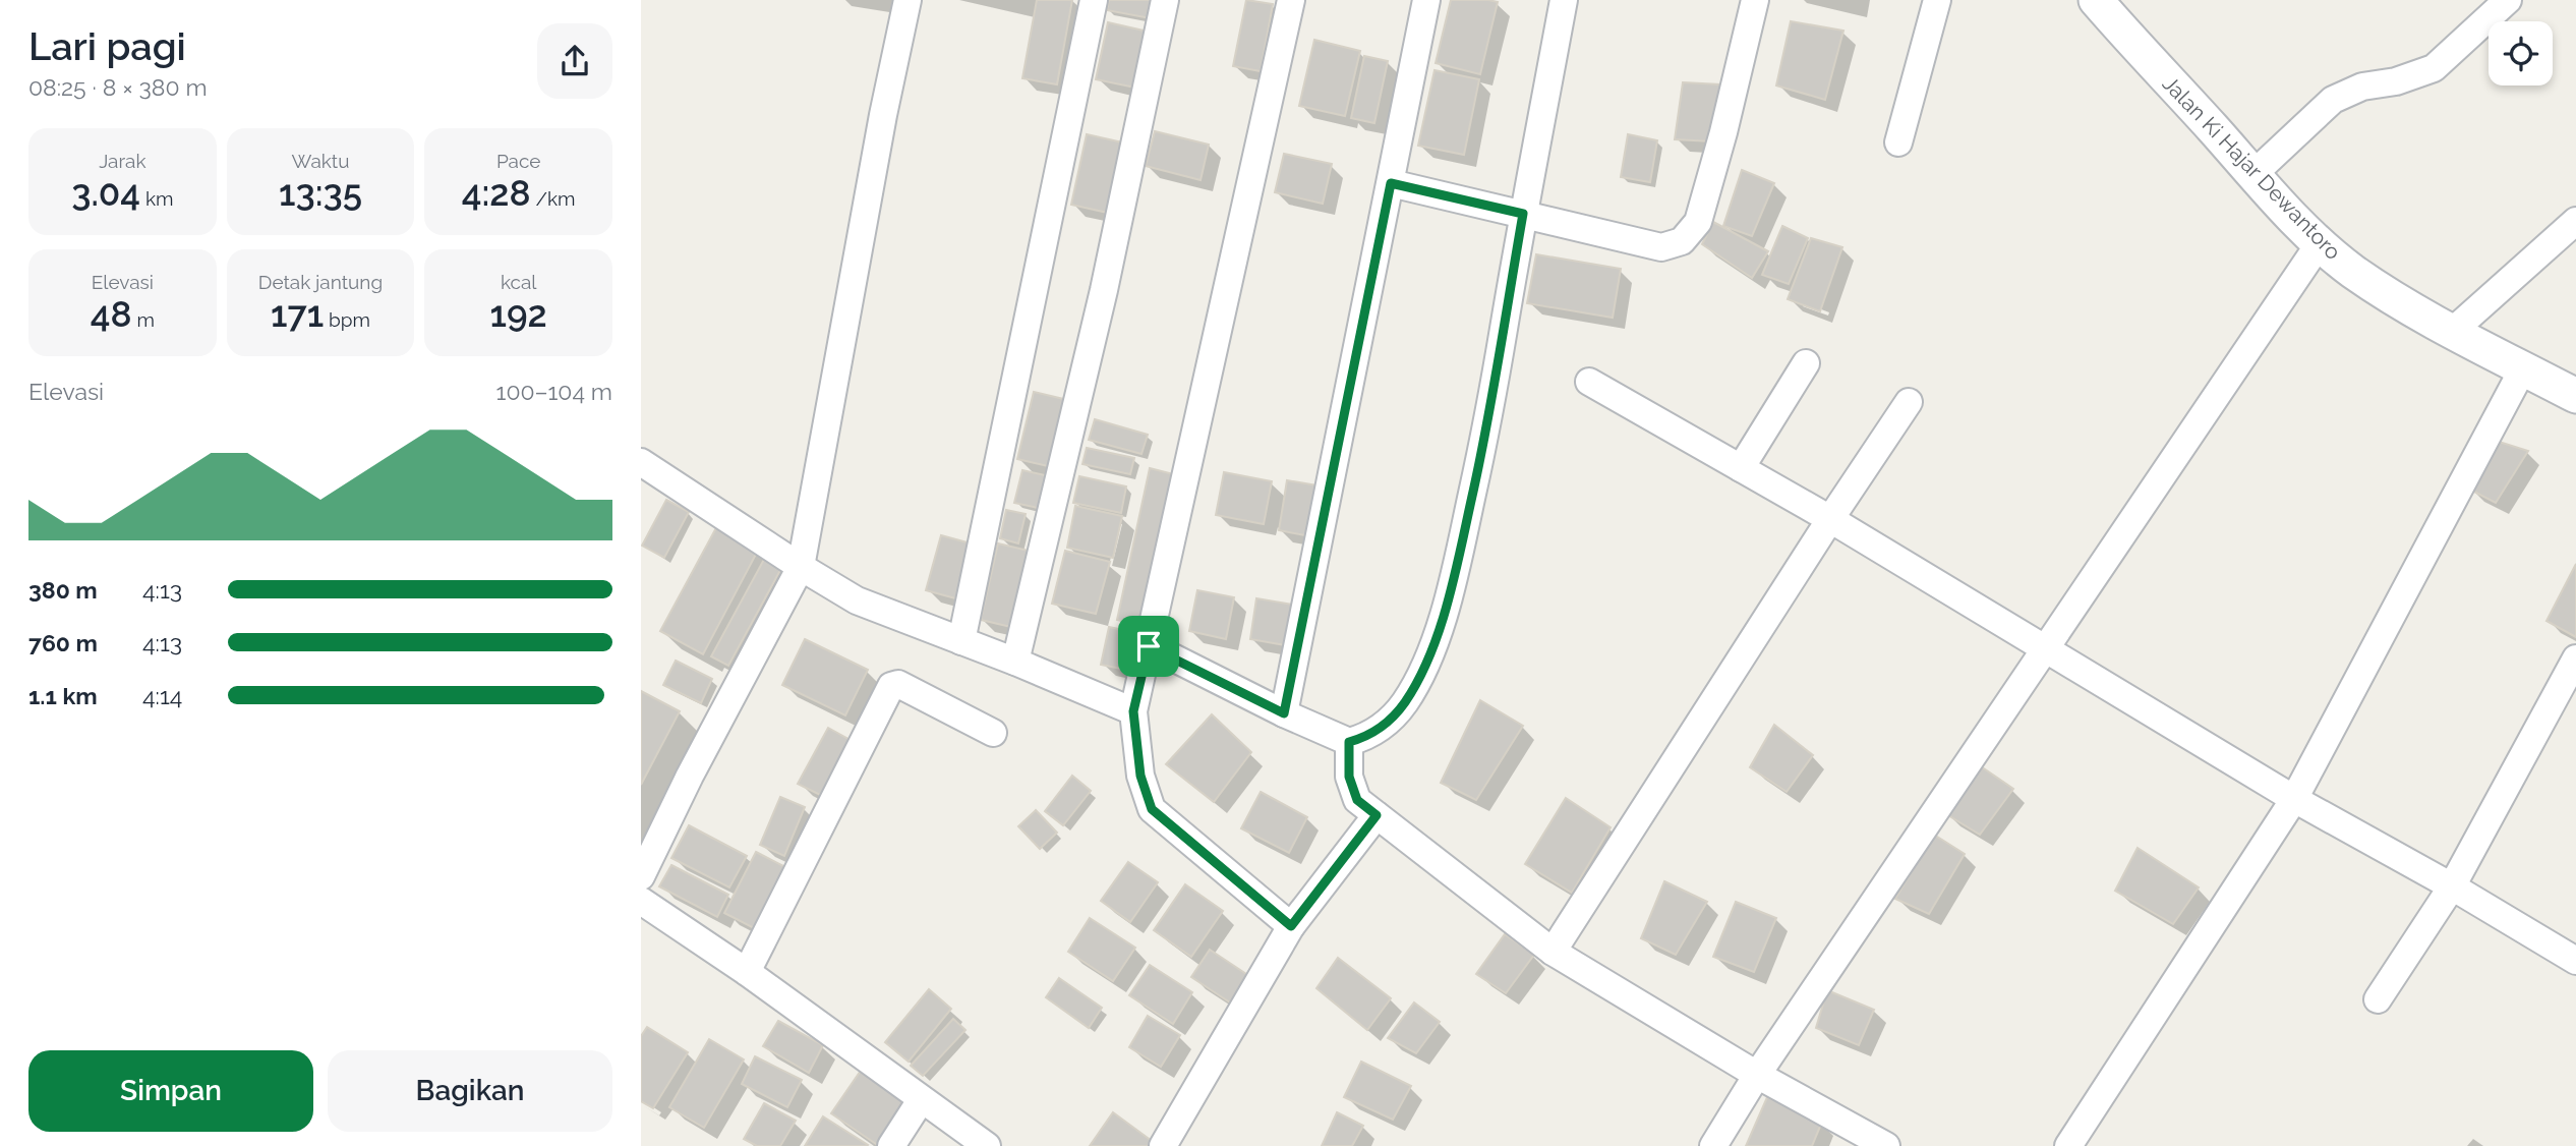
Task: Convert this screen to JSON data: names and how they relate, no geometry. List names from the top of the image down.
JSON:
{
  "streets": {
    "street": ["Jalan Ki Hajar Dewantoro"]
  },
  "page": {
    "heading": ["Lari pagi", "08:25 · 8 × 380 m"],
    "stats": [
      ["Jarak", "3.04 km"],
      ["Waktu", "13:35"],
      ["Pace", "4:28 /km"],
      ["Elevasi", "48 m"],
      ["Detak jantung", "171 bpm"],
      ["kcal", "192"]
    ],
    "chart": ["Elevasi", "100–104 m"],
    "list": [
      {
        "name": "380 m",
        "note": "4:13"
      },
      {
        "name": "760 m",
        "note": "4:13"
      },
      {
        "name": "1.1 km",
        "note": "4:14"
      }
    ],
    "buttons": ["Simpan", "Bagikan"]
  }
}
